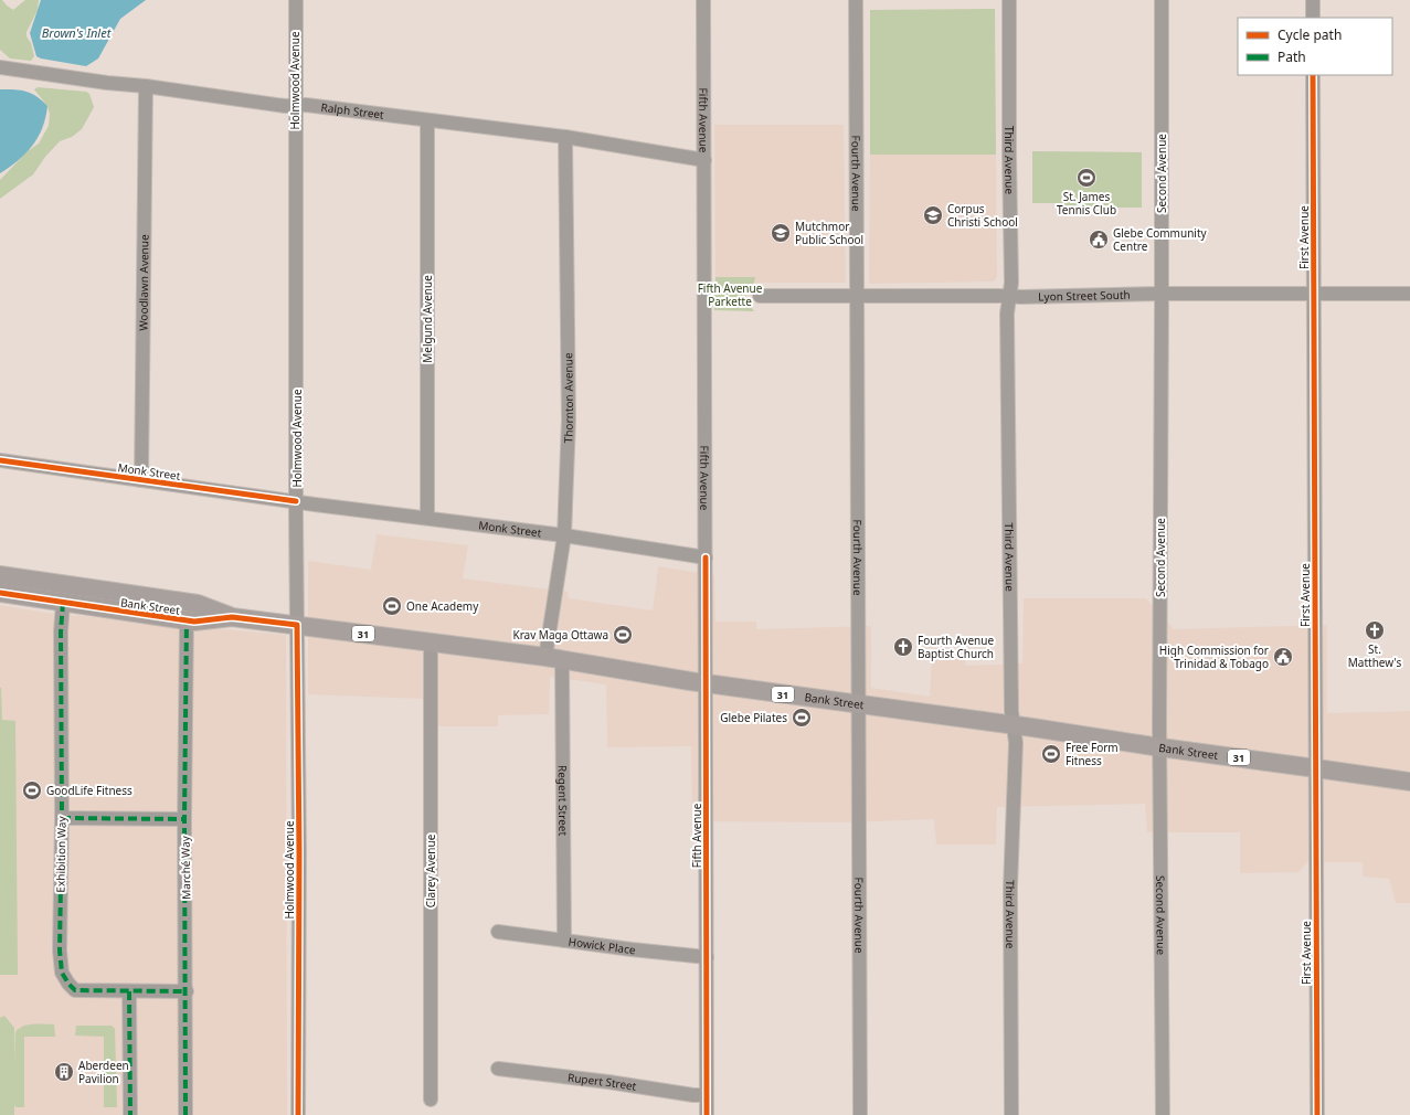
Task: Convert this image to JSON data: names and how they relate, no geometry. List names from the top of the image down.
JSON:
{
  "streets": {
    "main road": ["Bank Street", "31"],
    "street": [
      "Holmwood Avenue",
      "Ralph Street",
      "Fifth Avenue",
      "Third Avenue",
      "Fourth Avenue",
      "Second Avenue",
      "First Avenue",
      "Woodlawn Avenue",
      "Lyon Street South",
      "Melgund Avenue",
      "Thornton Avenue",
      "Monk Street",
      "Regent Street",
      "Exhibition Way",
      "Marché Way",
      "Clarey Avenue",
      "Howick Place",
      "Rupert Street"
    ]
  },
  "crossings": [
    ["Holmwood Avenue", "Ralph Street"],
    ["Holmwood Avenue", "Monk Street"],
    ["Holmwood Avenue", "Bank Street"],
    ["Ralph Street", "Fifth Avenue"],
    ["Ralph Street", "Woodlawn Avenue"],
    ["Ralph Street", "Melgund Avenue"],
    ["Ralph Street", "Thornton Avenue"],
    ["Fifth Avenue", "Monk Street"],
    ["Fifth Avenue", "Bank Street"],
    ["Fifth Avenue", "Howick Place"],
    ["Fifth Avenue", "Rupert Street"],
    ["Third Avenue", "Lyon Street South"],
    ["Third Avenue", "Bank Street"],
    ["Fourth Avenue", "Lyon Street South"],
    ["Fourth Avenue", "Bank Street"],
    ["Second Avenue", "Lyon Street South"],
    ["Second Avenue", "Bank Street"],
    ["First Avenue", "Lyon Street South"],
    ["First Avenue", "Bank Street"],
    ["Woodlawn Avenue", "Monk Street"],
    ["Melgund Avenue", "Monk Street"],
    ["Thornton Avenue", "Monk Street"],
    ["Thornton Avenue", "Bank Street"],
    ["Thornton Avenue", "Regent Street"],
    ["Bank Street", "Regent Street"],
    ["Bank Street", "Exhibition Way"],
    ["Bank Street", "Marché Way"],
    ["Bank Street", "Clarey Avenue"],
    ["Regent Street", "Howick Place"],
    ["Exhibition Way", "Marché Way"]
  ],
  "water": ["Brown's Inlet"],
  "parks": ["Fifth Avenue Parkette"],
  "places": {
    "sports": [
      "St. James Tennis Club",
      "One Academy",
      "Krav Maga Ottawa",
      "Glebe Pilates",
      "Free Form Fitness",
      "GoodLife Fitness"
    ],
    "school or university": ["Corpus Christi School", "Mutchmor Public School"],
    "public building": ["Glebe Community Centre", "High Commission for Trinidad & Tobago"],
    "church": ["St. Matthew's", "Fourth Avenue Baptist Church"],
    "building": ["Aberdeen Pavilion"]
  },
  "legend": ["Cycle path", "Path"]
}
